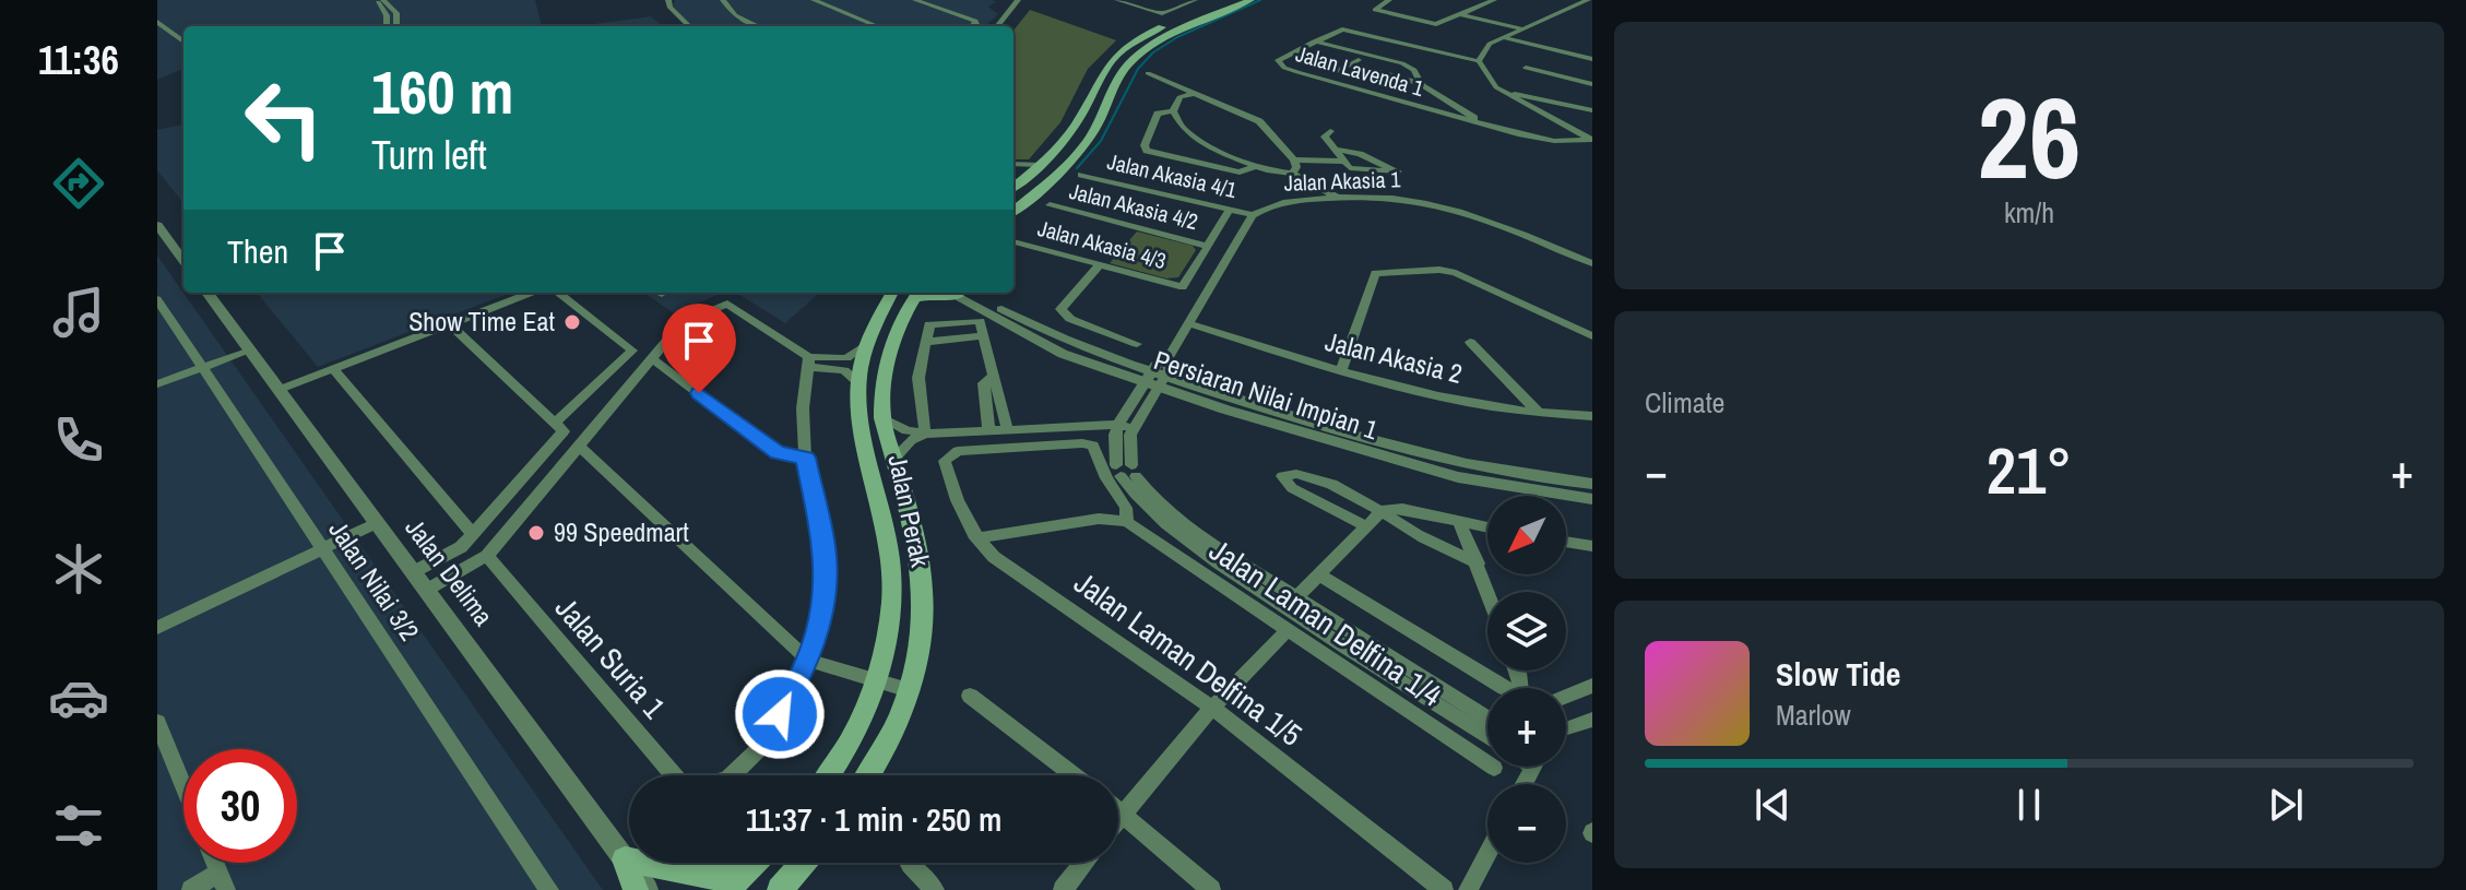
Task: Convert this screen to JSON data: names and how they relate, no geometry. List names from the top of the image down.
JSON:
{
  "streets": {
    "main road": ["Jalan Perak"],
    "street": [
      "Jalan Lavenda 1",
      "Jalan Akasia 4/1",
      "Jalan Akasia 1",
      "Jalan Akasia 4/2",
      "Jalan Akasia 4/3",
      "Jalan Akasia 2",
      "Persiaran Nilai Impian 1",
      "Jalan Delima",
      "Jalan Nilai 3/2",
      "Jalan Laman Delfina 1/4",
      "Jalan Suria 1",
      "Jalan Laman Delfina 1/5"
    ]
  },
  "crossings": [
    ["Jalan Akasia 4/1", "Jalan Akasia 1"],
    ["Jalan Akasia 1", "Jalan Akasia 2"],
    ["Jalan Akasia 1", "Persiaran Nilai Impian 1"],
    ["Jalan Akasia 4/2", "Jalan Akasia 4/3"],
    ["Jalan Laman Delfina 1/4", "Jalan Laman Delfina 1/5"]
  ],
  "places": ["Show Time Eat", "99 Speedmart"],
  "north": "bottom left",
  "page": {
    "tabs": "11:36",
    "tile": [
      ["26", "km/h"],
      "Climate"
    ],
    "turn": ["160 m", "Turn left"],
    "then": "Then",
    "heat": ["−", "21°", "+"],
    "map_buttons": ["+", "−"],
    "song": ["Slow Tide", "Marlow"],
    "limit": "30",
    "trip": "11:37 · 1 min · 250 m"
  }
}
